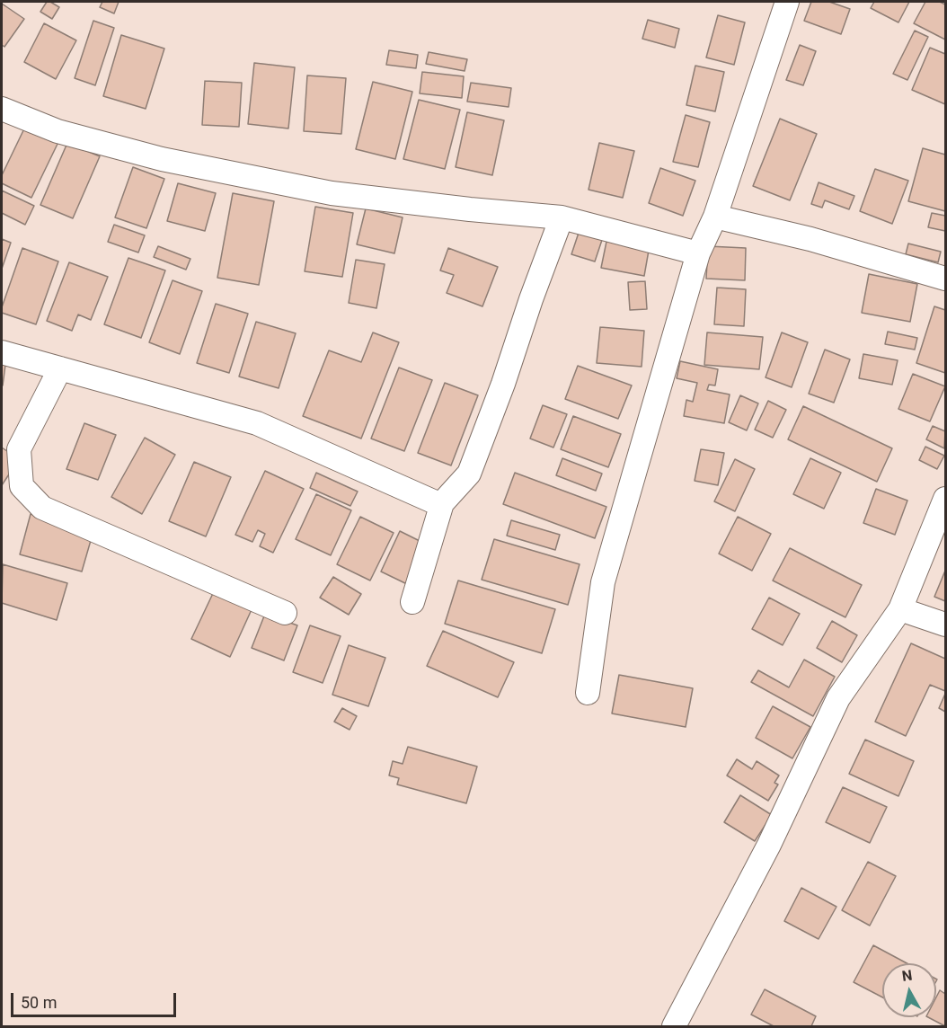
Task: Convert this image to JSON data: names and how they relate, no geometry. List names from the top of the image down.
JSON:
{
  "scale_bar": "50 m",
  "north": "top"
}
